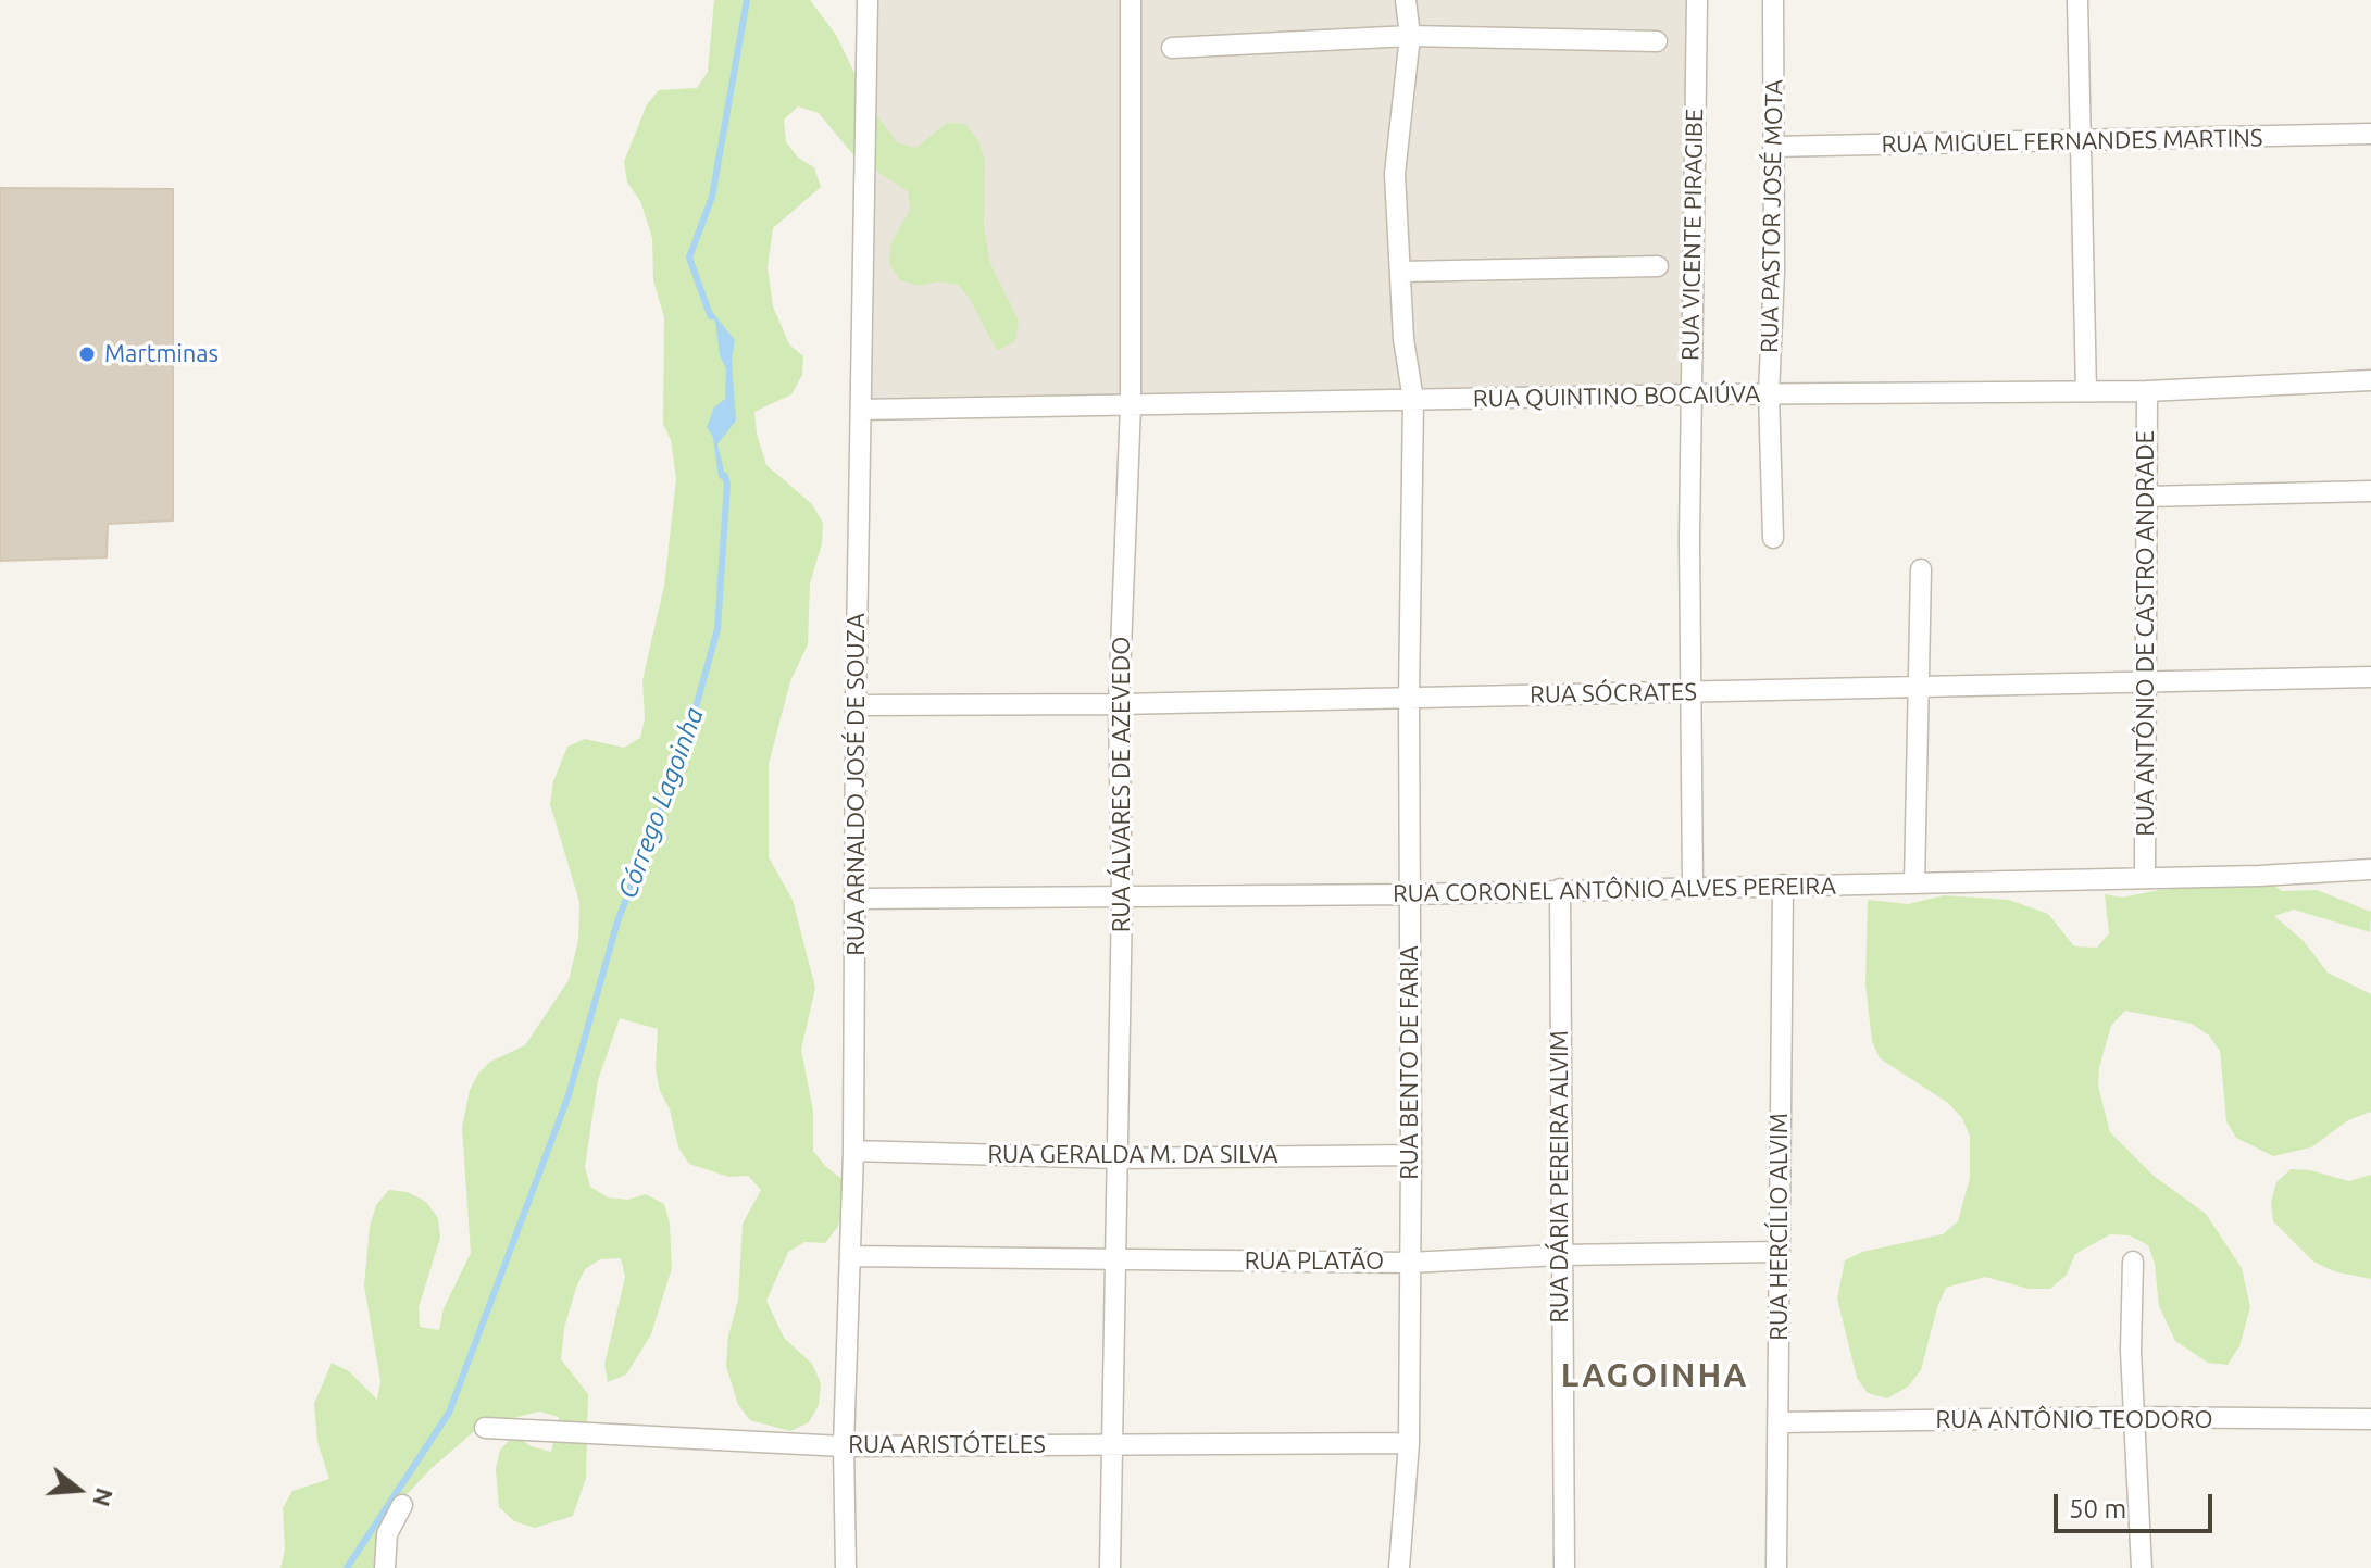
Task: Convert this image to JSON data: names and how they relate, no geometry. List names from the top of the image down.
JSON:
{
  "streets": {
    "street": [
      "RUA MIGUEL FERNANDES MARTINS",
      "RUA PASTOR JOSÉ MOTA",
      "RUA VICENTE PIRAGIBE",
      "RUA QUINTINO BOCAIÚVA",
      "RUA ANTÔNIO DE CASTRO ANDRADE",
      "RUA SÓCRATES",
      "RUA ARNALDO JOSÉ DE SOUZA",
      "RUA ÁLVARES DE AZEVEDO",
      "RUA CORONEL ANTÔNIO ALVES PEREIRA",
      "RUA BENTO DE FARIA",
      "RUA GERALDA M. DA SILVA",
      "RUA DÁRIA PEREIRA ALVIM",
      "RUA HERCÍLIO ALVIM",
      "RUA PLATÃO",
      "RUA ANTÔNIO TEODORO",
      "RUA ARISTÓTELES"
    ]
  },
  "crossings": [
    ["RUA MIGUEL FERNANDES MARTINS", "RUA PASTOR JOSÉ MOTA"],
    ["RUA PASTOR JOSÉ MOTA", "RUA QUINTINO BOCAIÚVA"],
    ["RUA VICENTE PIRAGIBE", "RUA QUINTINO BOCAIÚVA"],
    ["RUA VICENTE PIRAGIBE", "RUA SÓCRATES"],
    ["RUA VICENTE PIRAGIBE", "RUA CORONEL ANTÔNIO ALVES PEREIRA"],
    ["RUA QUINTINO BOCAIÚVA", "RUA ANTÔNIO DE CASTRO ANDRADE"],
    ["RUA QUINTINO BOCAIÚVA", "RUA ARNALDO JOSÉ DE SOUZA"],
    ["RUA QUINTINO BOCAIÚVA", "RUA ÁLVARES DE AZEVEDO"],
    ["RUA QUINTINO BOCAIÚVA", "RUA BENTO DE FARIA"],
    ["RUA ANTÔNIO DE CASTRO ANDRADE", "RUA SÓCRATES"],
    ["RUA ANTÔNIO DE CASTRO ANDRADE", "RUA CORONEL ANTÔNIO ALVES PEREIRA"],
    ["RUA SÓCRATES", "RUA ARNALDO JOSÉ DE SOUZA"],
    ["RUA SÓCRATES", "RUA ÁLVARES DE AZEVEDO"],
    ["RUA SÓCRATES", "RUA BENTO DE FARIA"],
    ["RUA ARNALDO JOSÉ DE SOUZA", "RUA CORONEL ANTÔNIO ALVES PEREIRA"],
    ["RUA ARNALDO JOSÉ DE SOUZA", "RUA GERALDA M. DA SILVA"],
    ["RUA ARNALDO JOSÉ DE SOUZA", "RUA PLATÃO"],
    ["RUA ARNALDO JOSÉ DE SOUZA", "RUA ARISTÓTELES"],
    ["RUA ÁLVARES DE AZEVEDO", "RUA CORONEL ANTÔNIO ALVES PEREIRA"],
    ["RUA ÁLVARES DE AZEVEDO", "RUA GERALDA M. DA SILVA"],
    ["RUA ÁLVARES DE AZEVEDO", "RUA PLATÃO"],
    ["RUA ÁLVARES DE AZEVEDO", "RUA ARISTÓTELES"],
    ["RUA CORONEL ANTÔNIO ALVES PEREIRA", "RUA BENTO DE FARIA"],
    ["RUA CORONEL ANTÔNIO ALVES PEREIRA", "RUA DÁRIA PEREIRA ALVIM"],
    ["RUA CORONEL ANTÔNIO ALVES PEREIRA", "RUA HERCÍLIO ALVIM"],
    ["RUA BENTO DE FARIA", "RUA GERALDA M. DA SILVA"],
    ["RUA BENTO DE FARIA", "RUA PLATÃO"],
    ["RUA BENTO DE FARIA", "RUA ARISTÓTELES"],
    ["RUA DÁRIA PEREIRA ALVIM", "RUA PLATÃO"],
    ["RUA HERCÍLIO ALVIM", "RUA PLATÃO"],
    ["RUA HERCÍLIO ALVIM", "RUA ANTÔNIO TEODORO"]
  ],
  "districts": ["LAGOINHA"],
  "water": ["Córrego Lagoinha"],
  "places": ["Martminas"],
  "scale_bar": "50 m",
  "north": "right"
}
